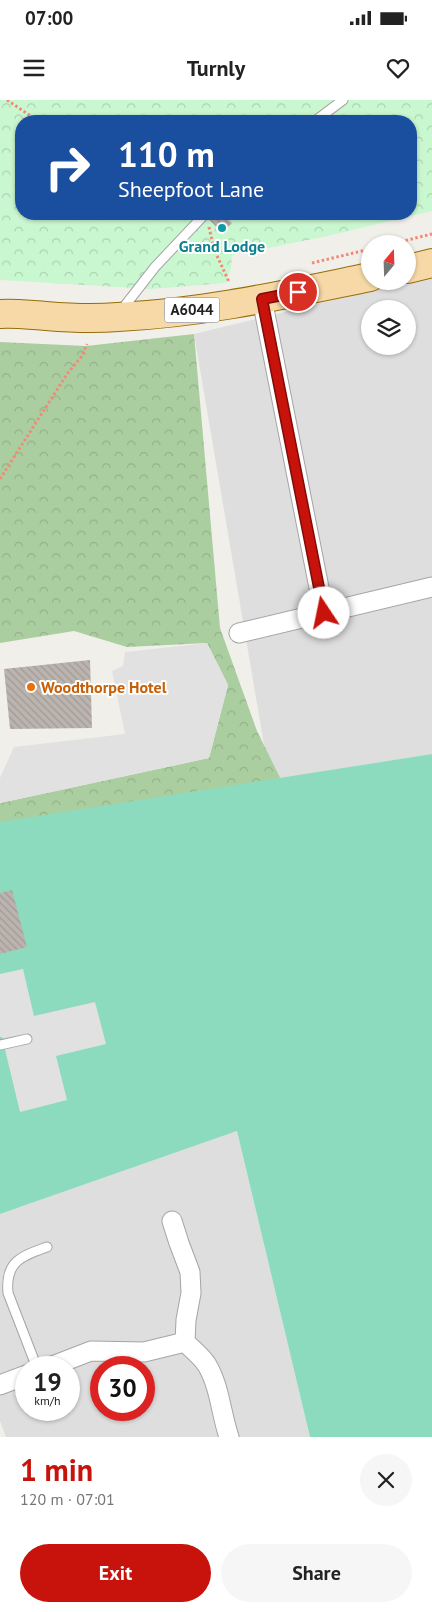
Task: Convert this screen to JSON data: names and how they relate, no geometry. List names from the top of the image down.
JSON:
{
  "streets": {
    "main road": ["A6044"]
  },
  "places": ["Grand Lodge", "Woodthorpe Hotel"],
  "north": "top",
  "page": {
    "status": "07:00",
    "header": "Turnly",
    "turn": ["110 m", "Sheepfoot Lane"],
    "speed": "19 km/h",
    "limit": "30",
    "heading": ["1 min", "120 m · 07:01"],
    "buttons": ["Exit", "Share"]
  }
}
